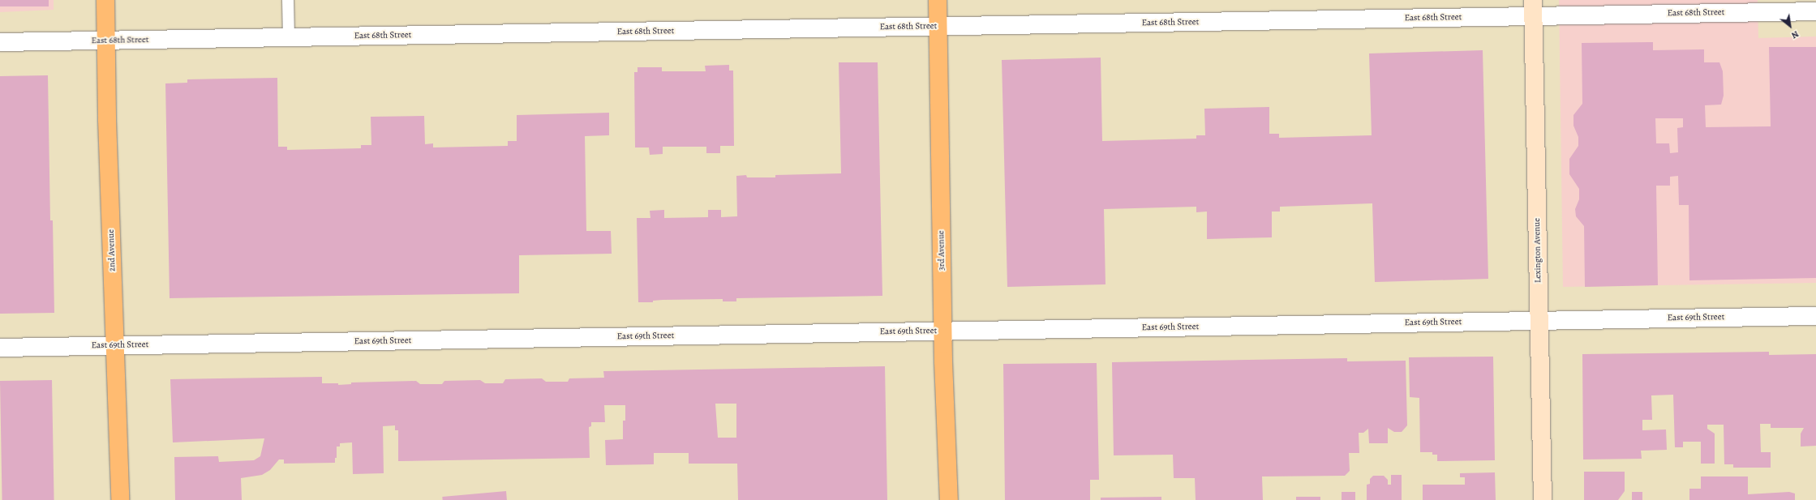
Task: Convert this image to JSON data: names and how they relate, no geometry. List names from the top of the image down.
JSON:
{
  "streets": {
    "main road": ["2nd Avenue", "3rd Avenue", "Lexington Avenue"],
    "street": ["East 68th Street", "East 69th Street"]
  },
  "crossings": [
    ["East 68th Street", "2nd Avenue"],
    ["East 68th Street", "3rd Avenue"],
    ["East 68th Street", "Lexington Avenue"],
    ["2nd Avenue", "East 69th Street"],
    ["3rd Avenue", "East 69th Street"],
    ["Lexington Avenue", "East 69th Street"]
  ],
  "north": "bottom right"
}
